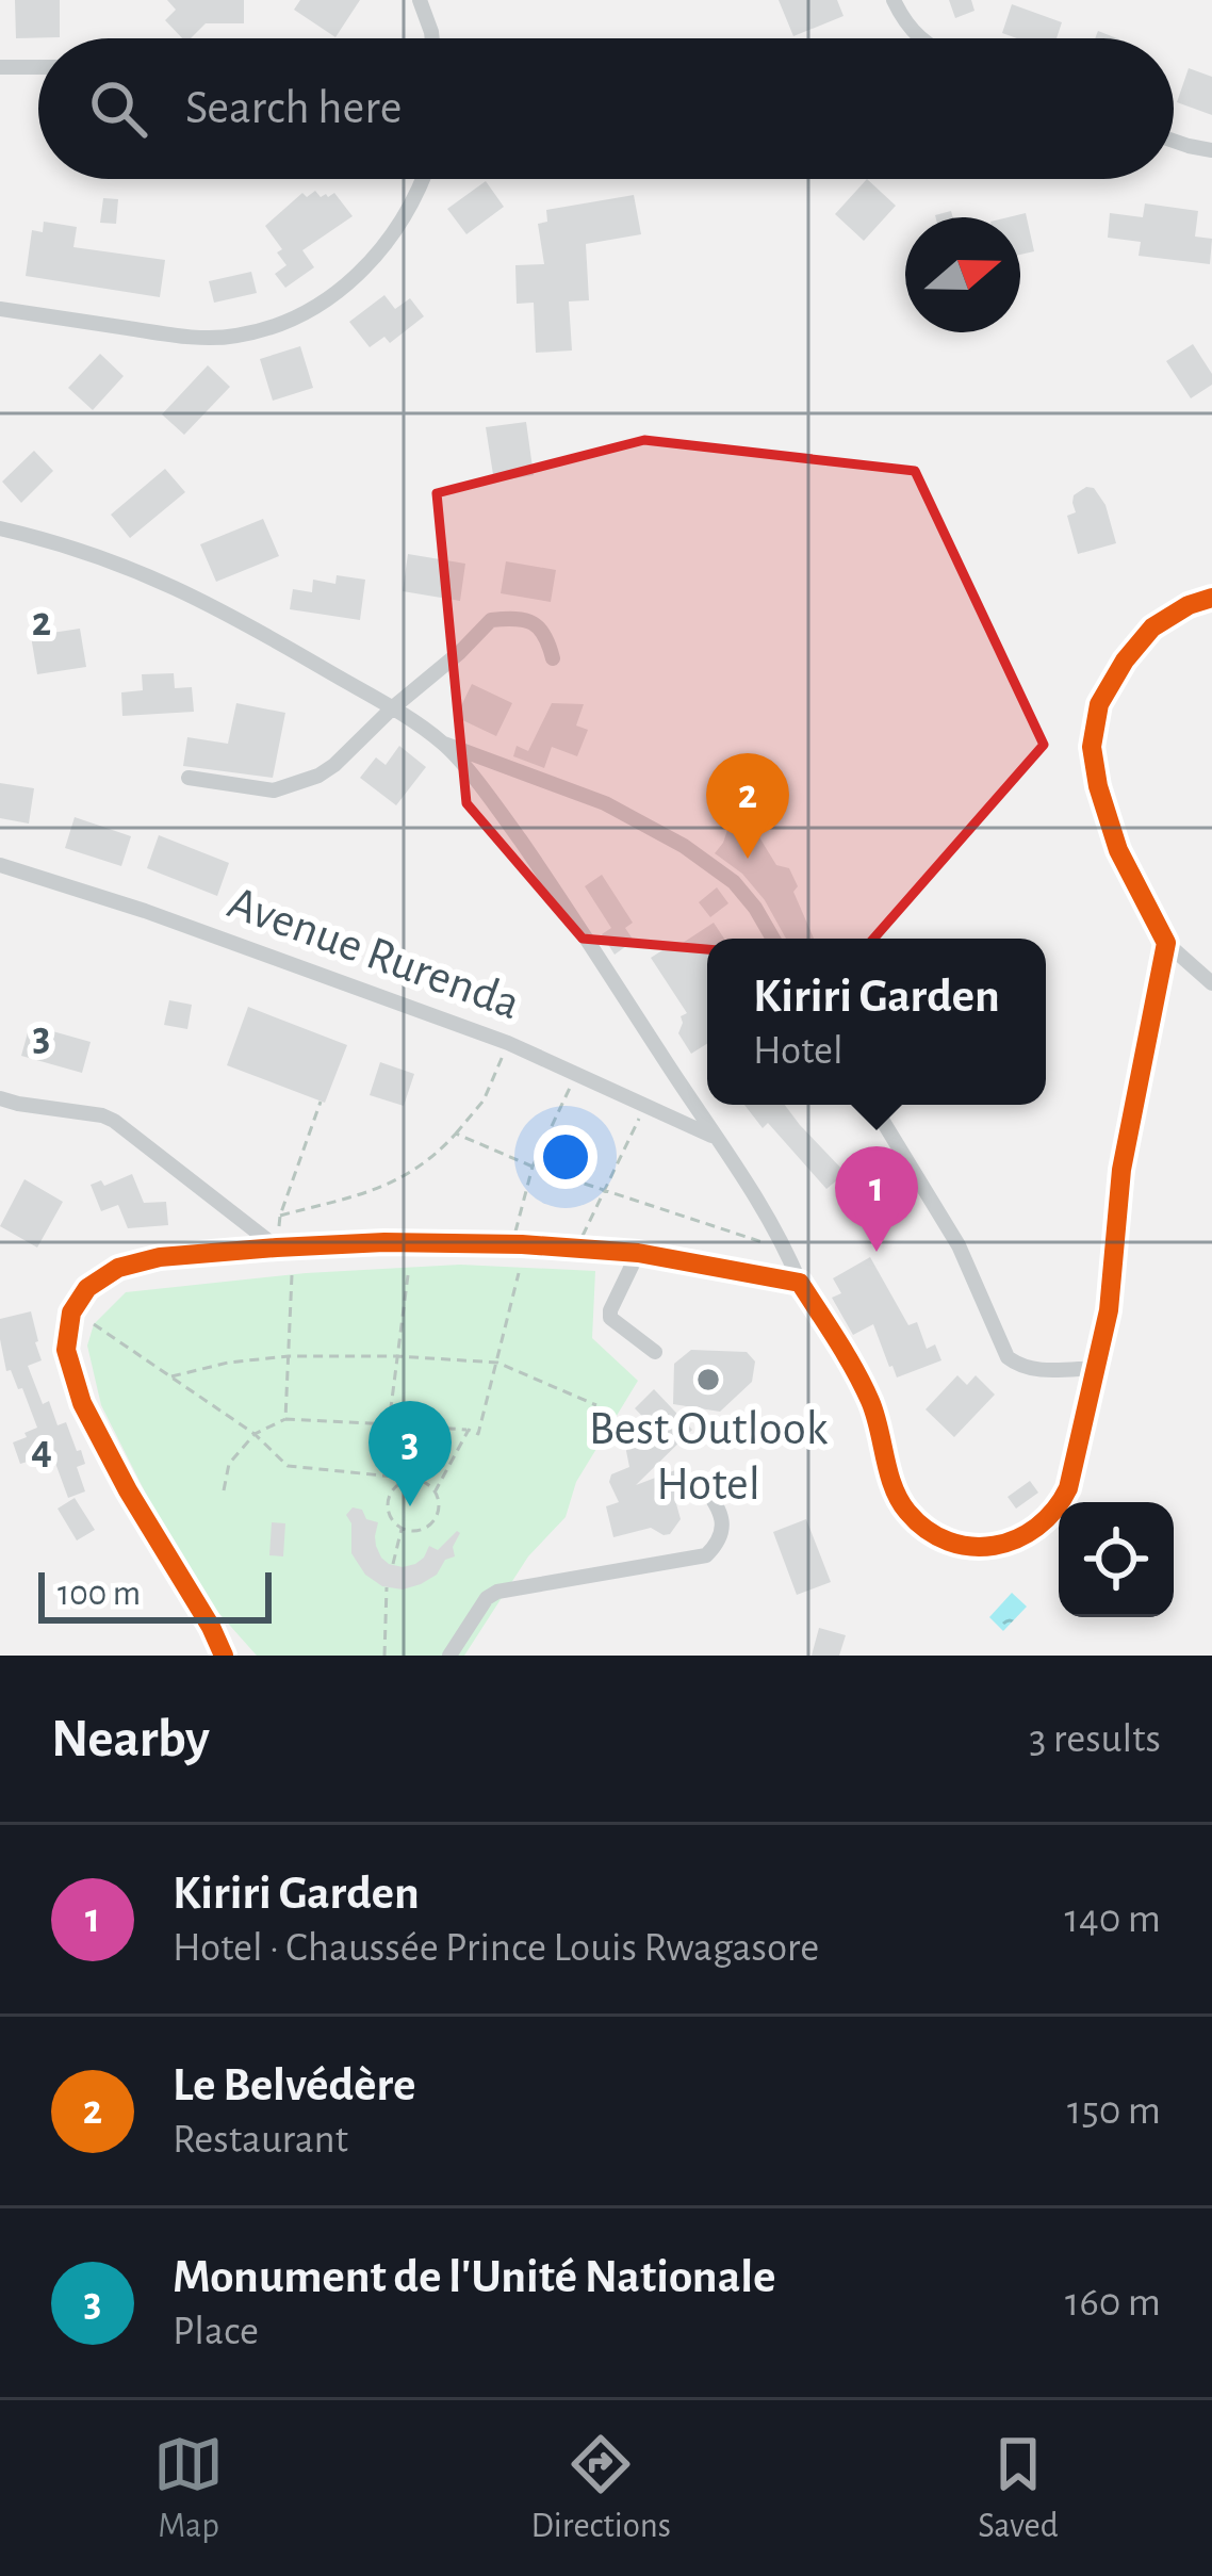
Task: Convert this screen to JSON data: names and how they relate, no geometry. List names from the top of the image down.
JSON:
{
  "streets": {
    "street": ["Avenue Rurenda"]
  },
  "places": ["Best Outlook Hotel"],
  "scale_bar": "100 m",
  "north": "right",
  "page": {
    "search": "Search here",
    "pins": ["2", "1", "3"],
    "popup": ["Kiriri Garden", "Hotel"],
    "scale": "100 m",
    "heading": ["Nearby", "3 results"],
    "list": [
      {
        "mark": "1",
        "name": "Kiriri Garden",
        "note": "Hotel · Chaussée Prince Louis Rwagasore",
        "value": "140 m"
      },
      {
        "mark": "2",
        "name": "Le Belvédère",
        "note": "Restaurant",
        "value": "150 m"
      },
      {
        "mark": "3",
        "name": "Monument de l'Unité Nationale",
        "note": "Place",
        "value": "160 m"
      }
    ],
    "nav": ["Map", "Directions", "Saved"]
  },
  "grid": {
    "rows": ["2", "3", "4"]
  }
}
